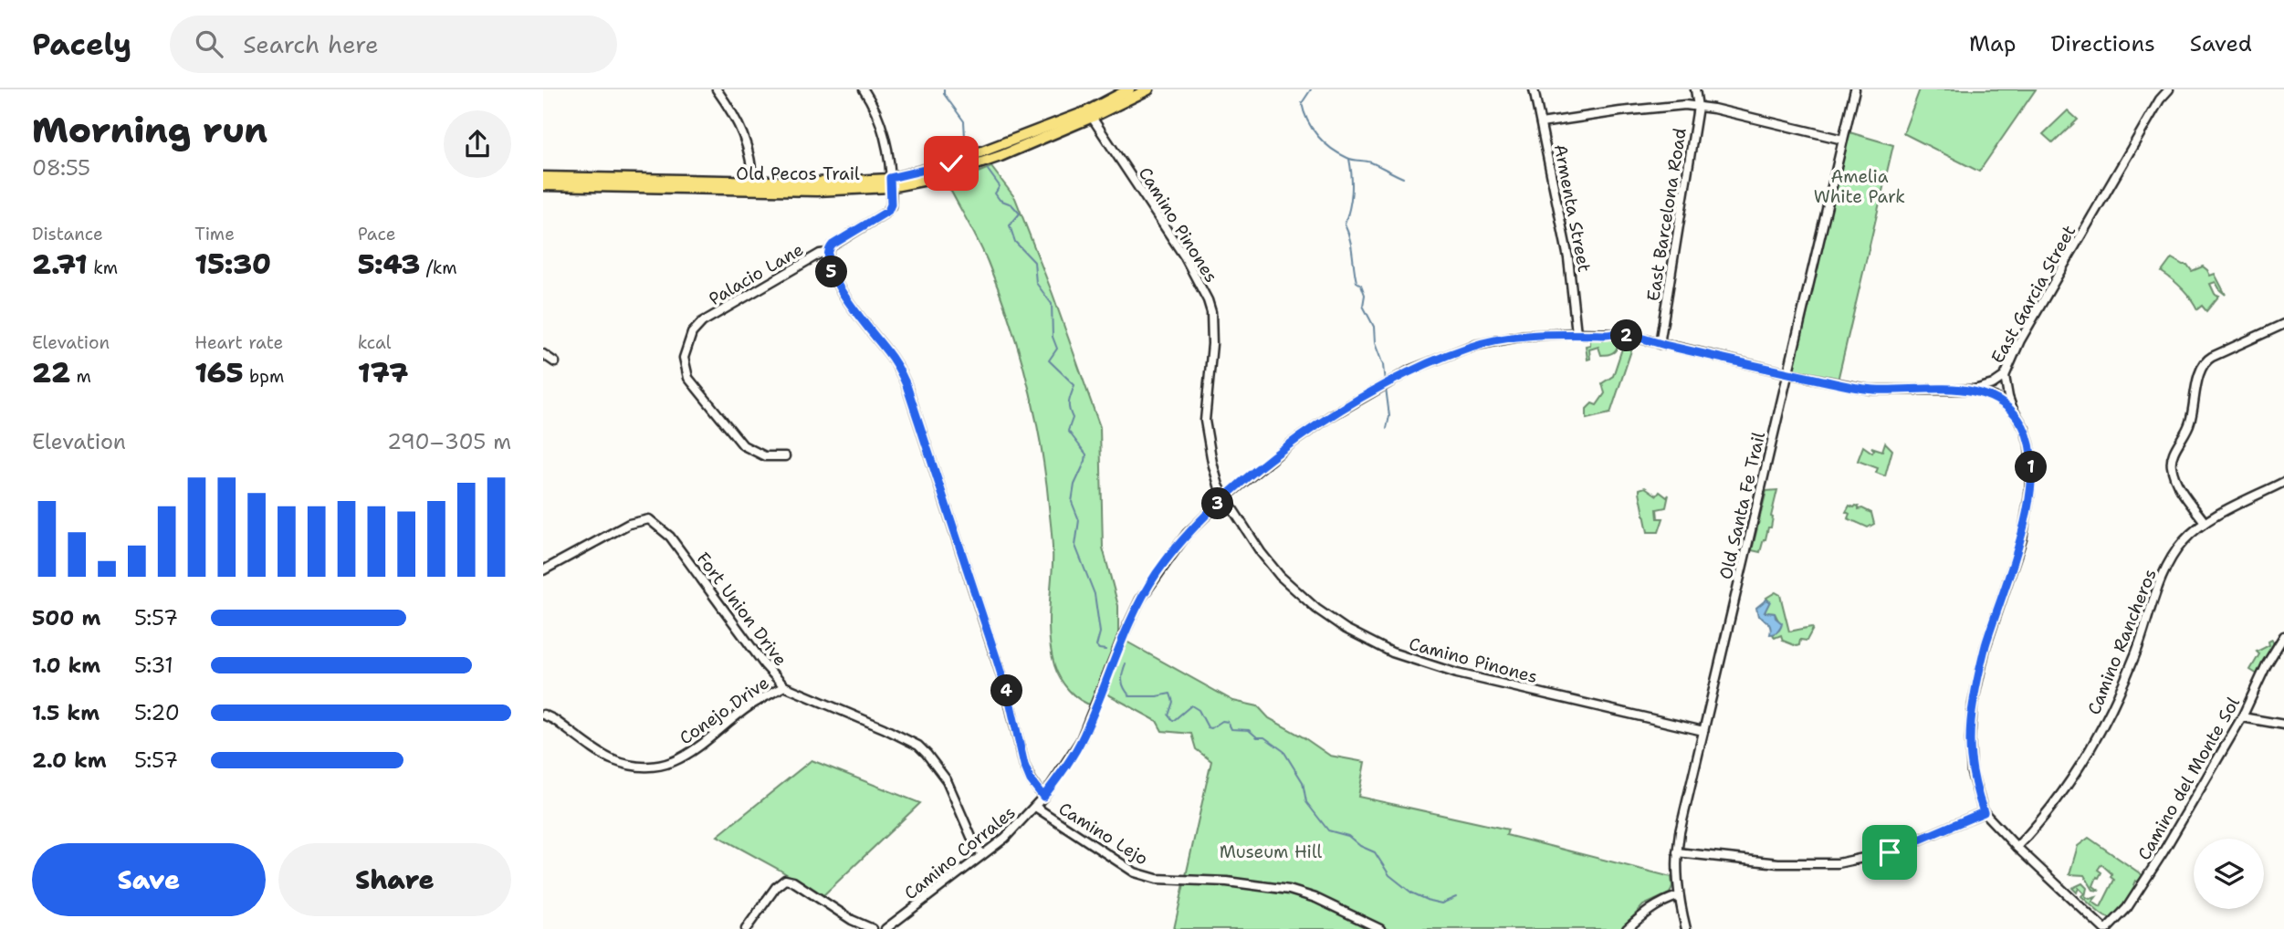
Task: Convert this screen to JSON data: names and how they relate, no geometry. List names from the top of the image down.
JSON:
{
  "streets": {
    "main road": ["Old Pecos Trail"],
    "street": [
      "Armenta Street",
      "East Barcelona Road",
      "Camino Pinones",
      "Palacio Lane",
      "East Garcia Street",
      "Old Santa Fe Trail",
      "Fort Union Drive",
      "Camino Rancheros",
      "Conejo Drive",
      "Camino del Monte Sol",
      "Camino Lejo",
      "Camino Corrales"
    ]
  },
  "crossings": [
    ["Old Pecos Trail", "Camino Pinones"],
    ["Armenta Street", "Camino Corrales"],
    ["East Barcelona Road", "Camino Corrales"],
    ["Camino Pinones", "Old Santa Fe Trail"],
    ["Camino Pinones", "Camino Corrales"],
    ["Palacio Lane", "Camino Lejo"],
    ["East Garcia Street", "Camino Rancheros"],
    ["East Garcia Street", "Camino del Monte Sol"],
    ["East Garcia Street", "Camino Corrales"],
    ["Old Santa Fe Trail", "Camino Corrales"],
    ["Fort Union Drive", "Conejo Drive"],
    ["Fort Union Drive", "Camino Corrales"],
    ["Camino Lejo", "Camino Corrales"]
  ],
  "parks": ["Amelia White Park", "Museum Hill"],
  "page": {
    "header": "Pacely",
    "search": "Search here",
    "nav": ["Map", "Directions", "Saved"],
    "heading": ["Morning run", "08:55"],
    "stats": [
      ["Distance", "2.71 km"],
      ["Time", "15:30"],
      ["Pace", "5:43 /km"],
      ["Elevation", "22 m"],
      ["Heart rate", "165 bpm"],
      ["kcal", "177"]
    ],
    "pins": [
      "5",
      "2",
      "1",
      "3",
      "4"
    ],
    "chart": ["Elevation", "290–305 m"],
    "list": [
      {
        "name": "500 m",
        "note": "5:57"
      },
      {
        "name": "1.0 km",
        "note": "5:31"
      },
      {
        "name": "1.5 km",
        "note": "5:20"
      },
      {
        "name": "2.0 km",
        "note": "5:57"
      }
    ],
    "buttons": ["Save", "Share"]
  }
}
